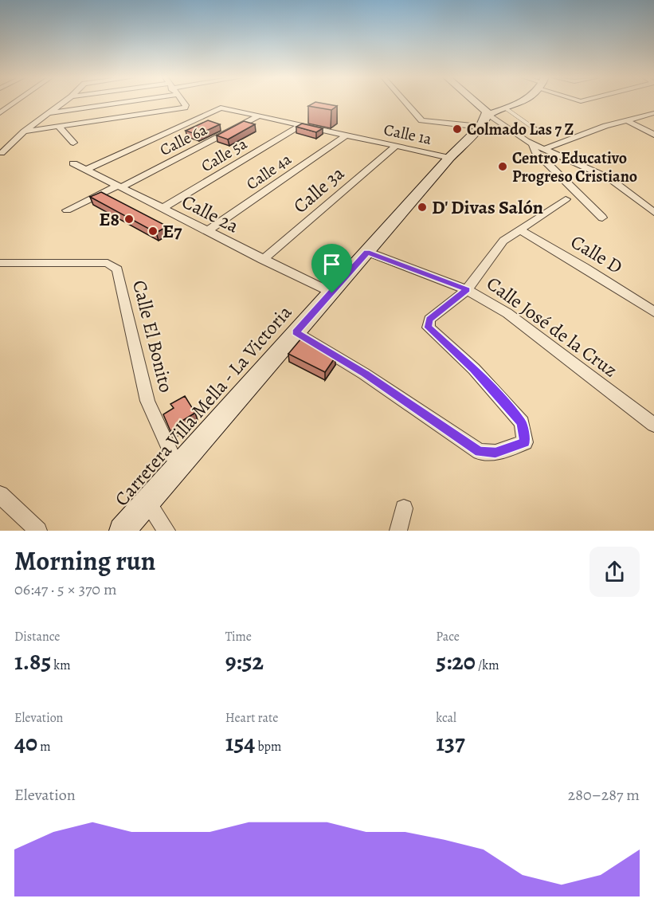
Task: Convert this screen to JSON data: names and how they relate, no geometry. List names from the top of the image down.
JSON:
{
  "streets": {
    "main road": ["Carretera Villa Mella - La Victoria"],
    "street": [
      "Calle 1a",
      "Calle 6a",
      "Calle 5a",
      "Calle 4a",
      "Calle 3a",
      "Calle 2a",
      "Calle D",
      "Calle José de la Cruz",
      "Calle El Bonito"
    ]
  },
  "crossings": [
    ["Calle 1a", "Calle 6a"],
    ["Calle 1a", "Calle 5a"],
    ["Calle 1a", "Calle 4a"],
    ["Calle 1a", "Calle 3a"],
    ["Calle 1a", "Calle 2a"],
    ["Calle 1a", "Carretera Villa Mella - La Victoria"],
    ["Calle 6a", "Calle 2a"],
    ["Calle 5a", "Calle 2a"],
    ["Calle 4a", "Calle 2a"],
    ["Calle 3a", "Calle 2a"],
    ["Calle 2a", "Carretera Villa Mella - La Victoria"],
    ["Calle José de la Cruz", "Carretera Villa Mella - La Victoria"],
    ["Calle El Bonito", "Carretera Villa Mella - La Victoria"]
  ],
  "places": [
    "Colmado Las 7 Z",
    "Centro Educativo Progreso Cristiano",
    "D' Divas Salón",
    "E8",
    "E7"
  ],
  "page": {
    "heading": ["Morning run", "06:47 · 5 × 370 m"],
    "stats": [
      ["Distance", "1.85 km"],
      ["Time", "9:52"],
      ["Pace", "5:20 /km"],
      ["Elevation", "40 m"],
      ["Heart rate", "154 bpm"],
      ["kcal", "137"]
    ],
    "chart": ["Elevation", "280–287 m"]
  }
}
